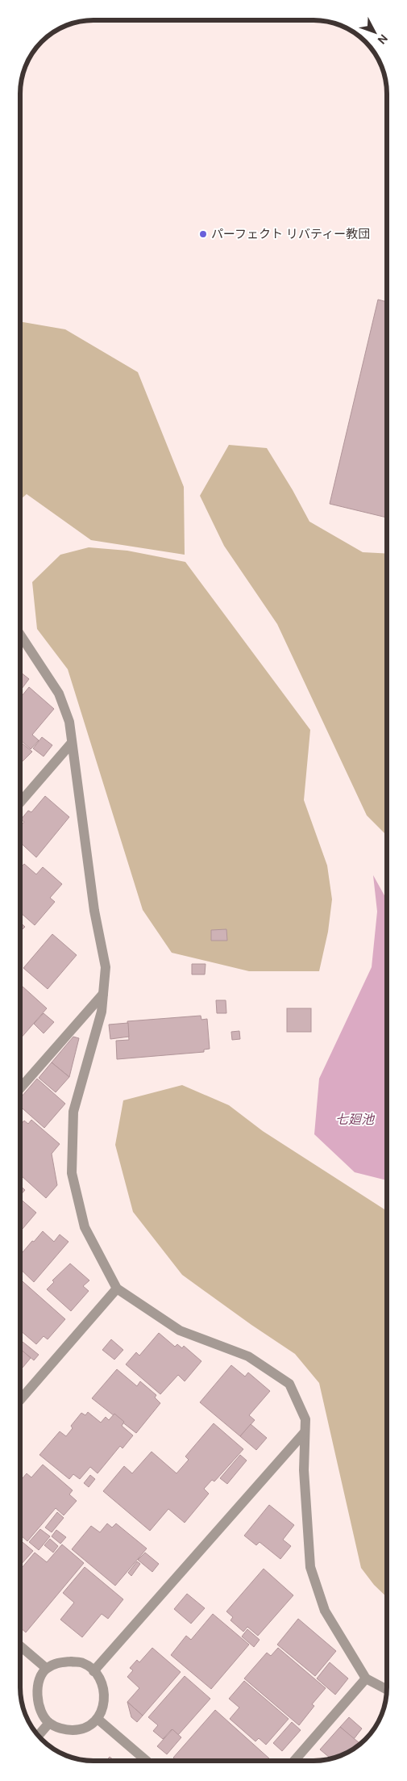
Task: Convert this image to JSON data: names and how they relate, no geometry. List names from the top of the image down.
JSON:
{
  "water": ["七廻池"],
  "places": ["パーフェクト リバティー教団"],
  "north": "bottom right"
}
